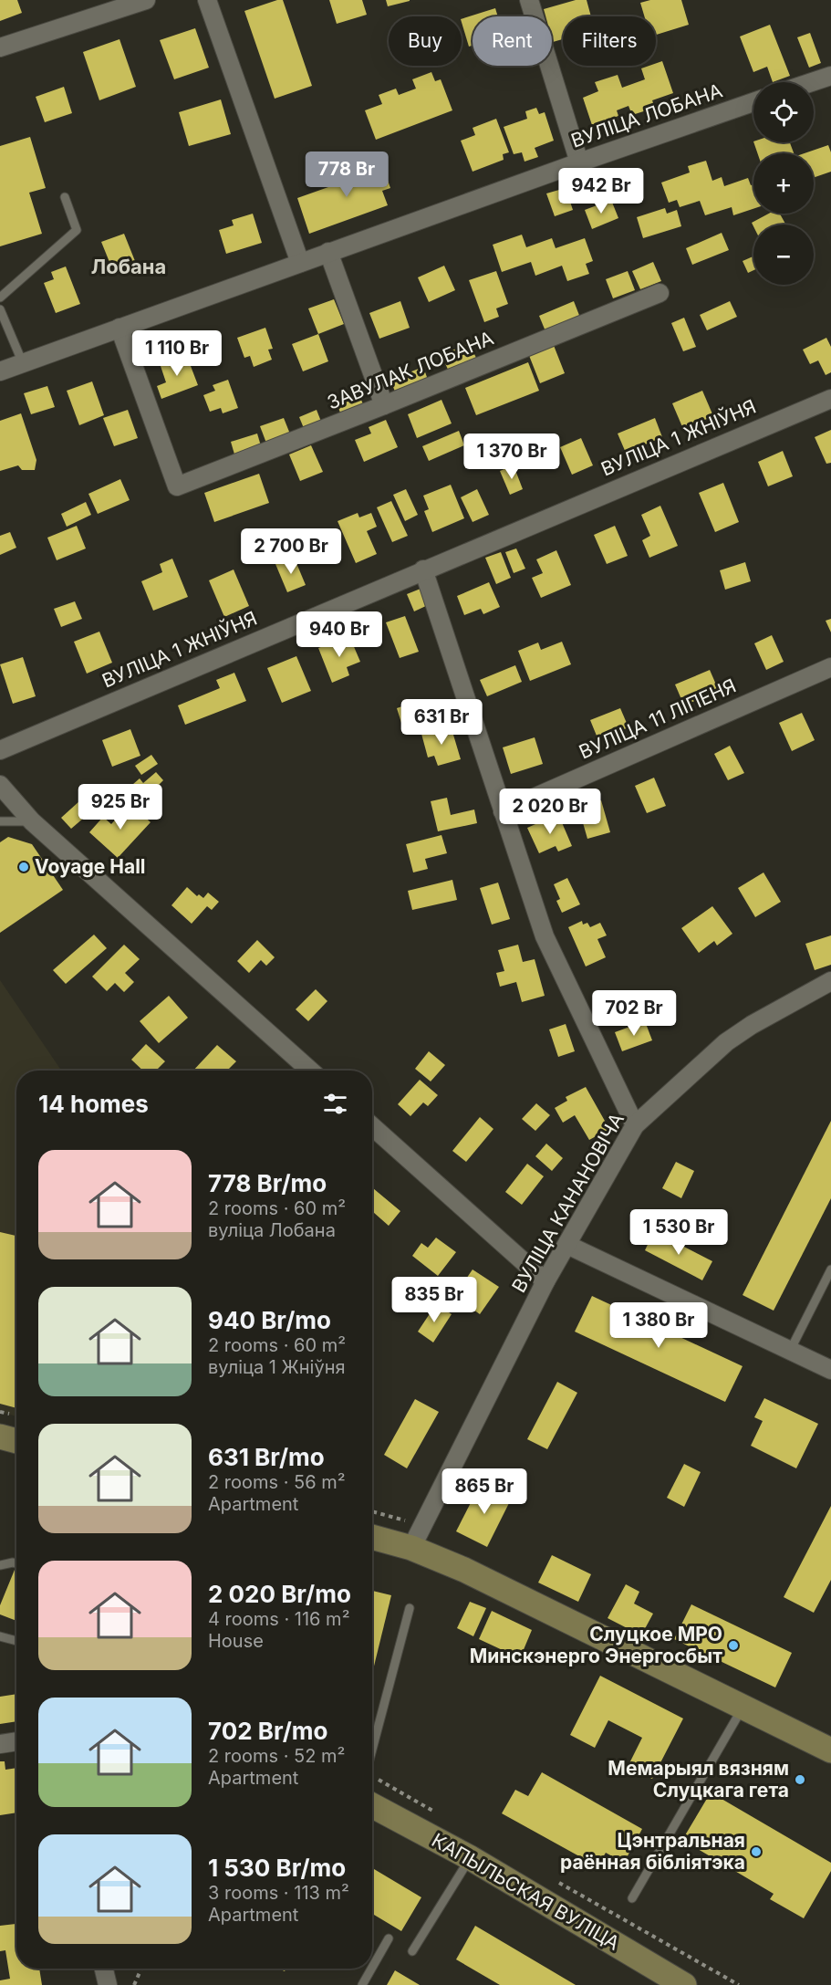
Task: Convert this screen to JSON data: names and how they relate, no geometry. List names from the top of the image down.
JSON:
{
  "streets": {
    "main road": ["КАПЫЛЬСКАЯ ВУЛІЦА"],
    "street": [
      "ВУЛІЦА ЛОБАНА",
      "ЗАВУЛАК ЛОБАНА",
      "ВУЛІЦА 1 ЖНІЎНЯ",
      "ВУЛІЦА 11 ЛІПЕНЯ",
      "ВУЛІЦА КАНАНОВІЧА"
    ]
  },
  "crossings": [
    ["ВУЛІЦА ЛОБАНА", "ЗАВУЛАК ЛОБАНА"]
  ],
  "districts": ["Лобана"],
  "places": [
    "Voyage Hall",
    "Слуцкое МРО Минскэнерго Энергосбыт",
    "Мемарыял вязням Слуцкага гета",
    "Цэнтральная раённая бібліятэка"
  ],
  "page": {
    "chip": ["Buy", "Rent", "Filters"],
    "map_buttons": ["+", "−"],
    "price": [
      "778 Br",
      "942 Br",
      "1 110 Br",
      "1 370 Br",
      "2 700 Br",
      "940 Br",
      "631 Br",
      "925 Br",
      "2 020 Br",
      "702 Br",
      "1 530 Br",
      "835 Br",
      "1 380 Br",
      "865 Br"
    ],
    "heading": "14 homes",
    "list": [
      {
        "name": "778 Br/mo",
        "note": "2 rooms · 60 m² · вуліца Лобана"
      },
      {
        "name": "940 Br/mo",
        "note": "2 rooms · 60 m² · вуліца 1 Жніўня"
      },
      {
        "name": "631 Br/mo",
        "note": "2 rooms · 56 m² · Apartment"
      },
      {
        "name": "2 020 Br/mo",
        "note": "4 rooms · 116 m² · House"
      },
      {
        "name": "702 Br/mo",
        "note": "2 rooms · 52 m² · Apartment"
      },
      {
        "name": "1 530 Br/mo",
        "note": "3 rooms · 113 m² · Apartment"
      }
    ]
  }
}
